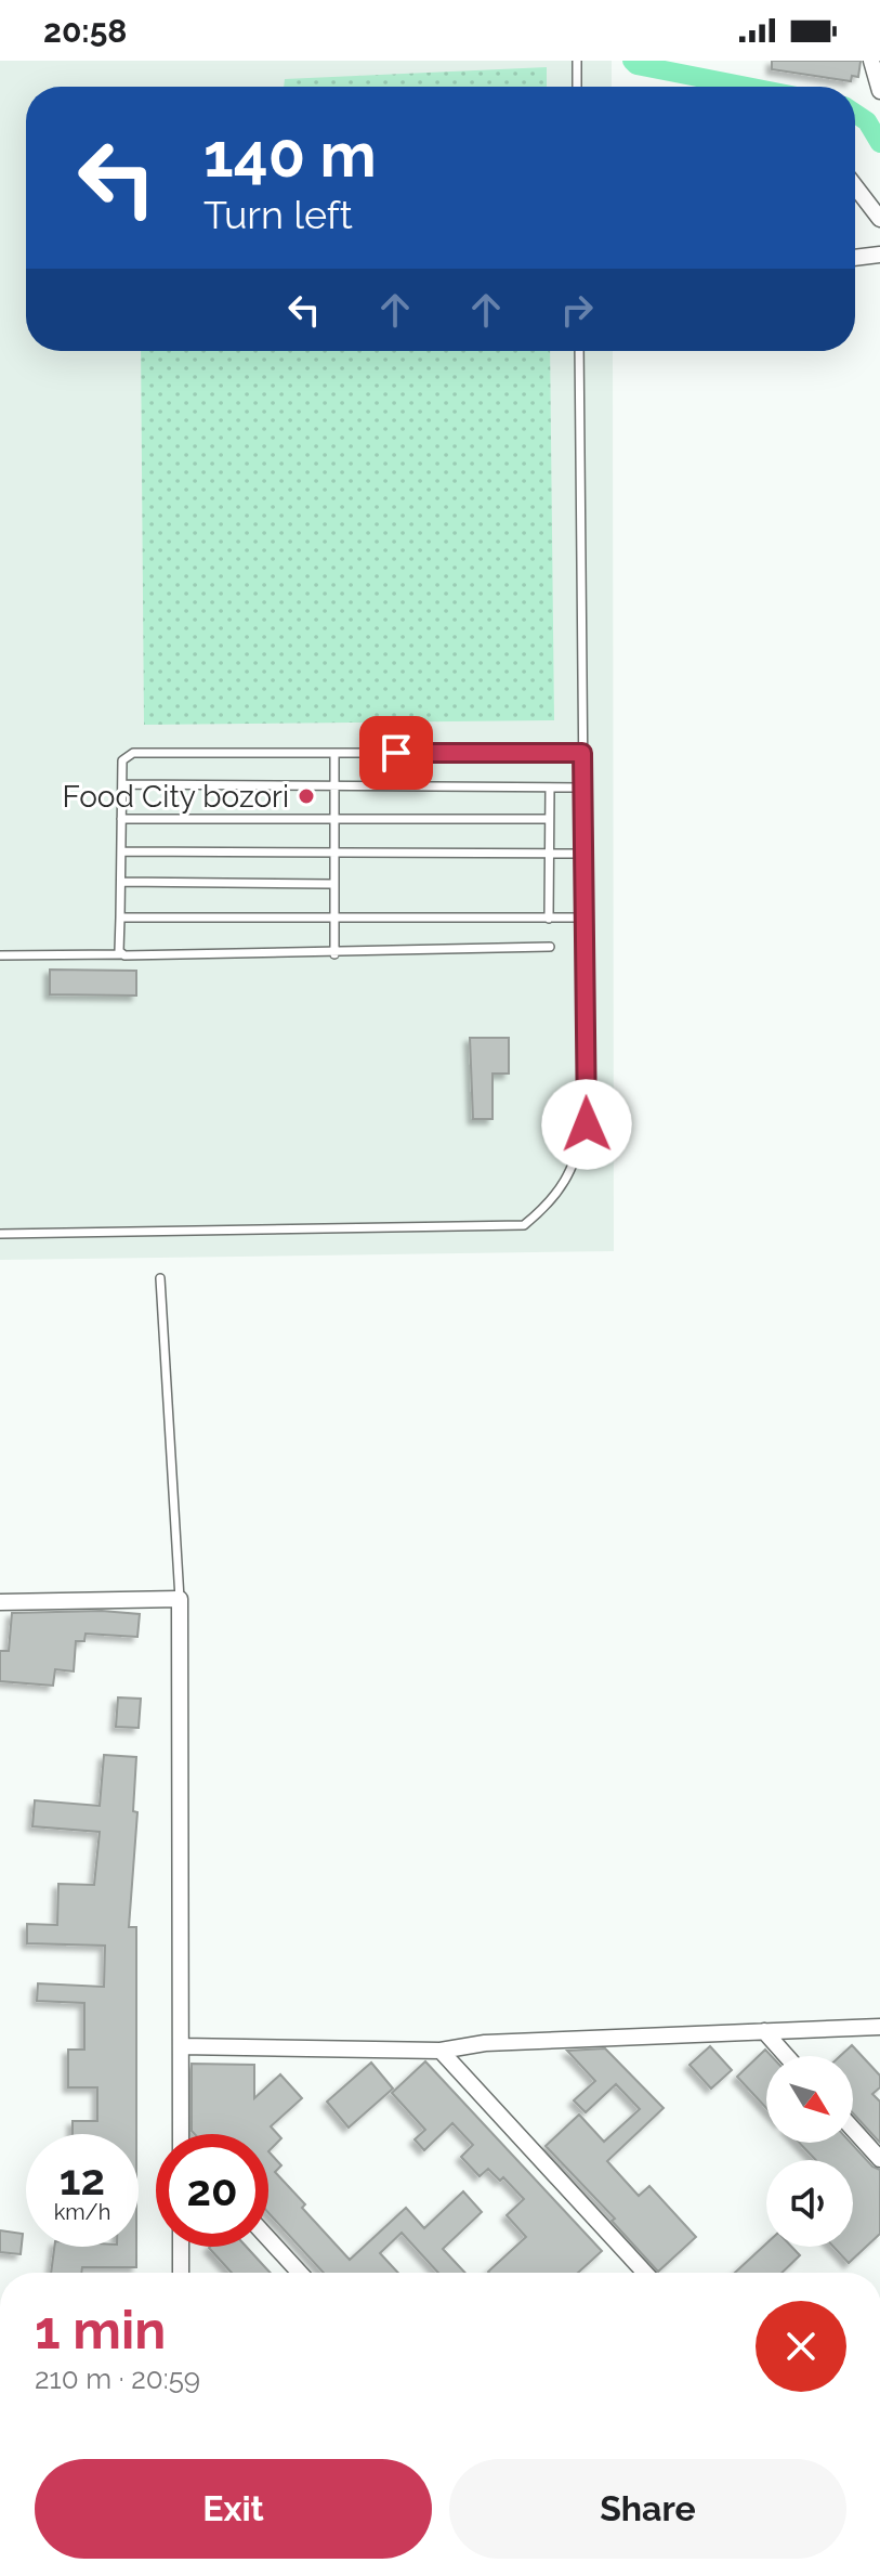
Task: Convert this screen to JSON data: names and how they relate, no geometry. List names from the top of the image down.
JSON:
{
  "places": ["Food City bozori"],
  "north": "bottom right",
  "page": {
    "status": "20:58",
    "turn": ["140 m", "Turn left"],
    "speed": "12 km/h",
    "limit": "20",
    "heading": ["1 min", "210 m · 20:59"],
    "buttons": ["Exit", "Share"]
  }
}
